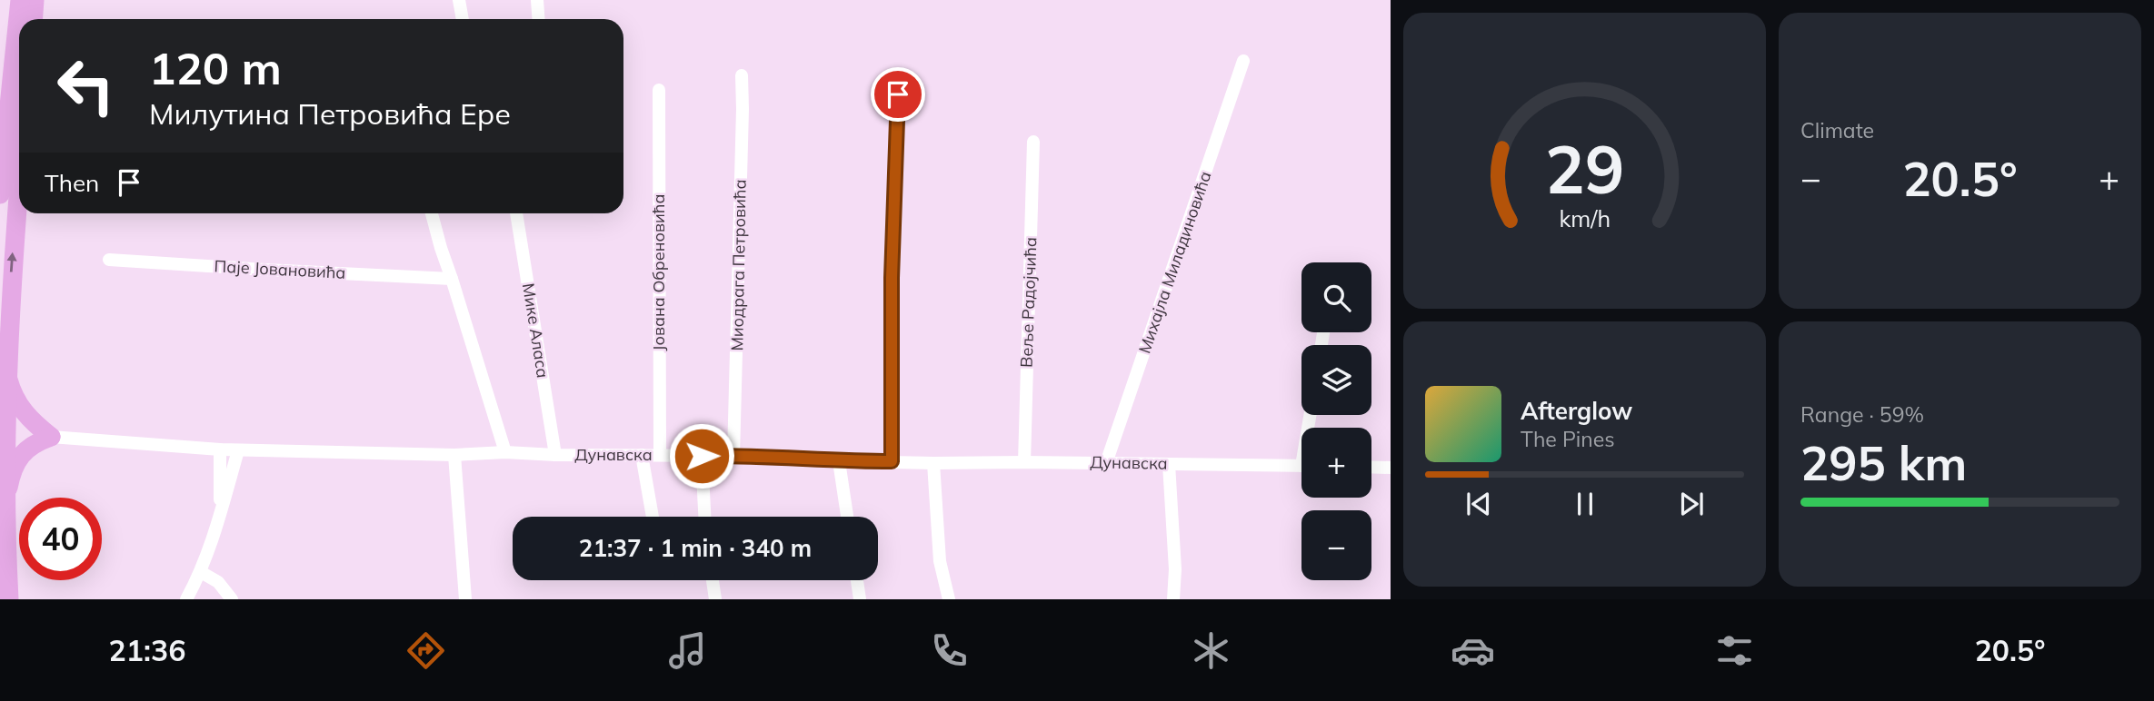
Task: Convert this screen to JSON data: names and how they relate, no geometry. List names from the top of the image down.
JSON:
{
  "streets": {
    "street": [
      "Михајла Миладиновића",
      "Миодрага Петровића",
      "Паје Јовановића",
      "Јована Обреновића",
      "Веље Радојчића",
      "Мике Аласа",
      "Дунавска"
    ]
  },
  "crossings": [
    ["Михајла Миладиновића", "Дунавска"],
    ["Миодрага Петровића", "Дунавска"],
    ["Јована Обреновића", "Дунавска"],
    ["Веље Радојчића", "Дунавска"],
    ["Мике Аласа", "Дунавска"]
  ],
  "page": {
    "tile": [
      "Climate",
      ["Range · 59%", "295 km"]
    ],
    "turn": ["120 m", "Милутина Петровића Ере"],
    "then": "Then",
    "heat": ["−", "20.5°", "+"],
    "map_buttons": ["+", "−"],
    "song": ["Afterglow", "The Pines"],
    "limit": "40",
    "trip": "21:37 · 1 min · 340 m",
    "tabs": ["21:36", "20.5°"],
    "gauge": ["29", "km/h"]
  }
}
